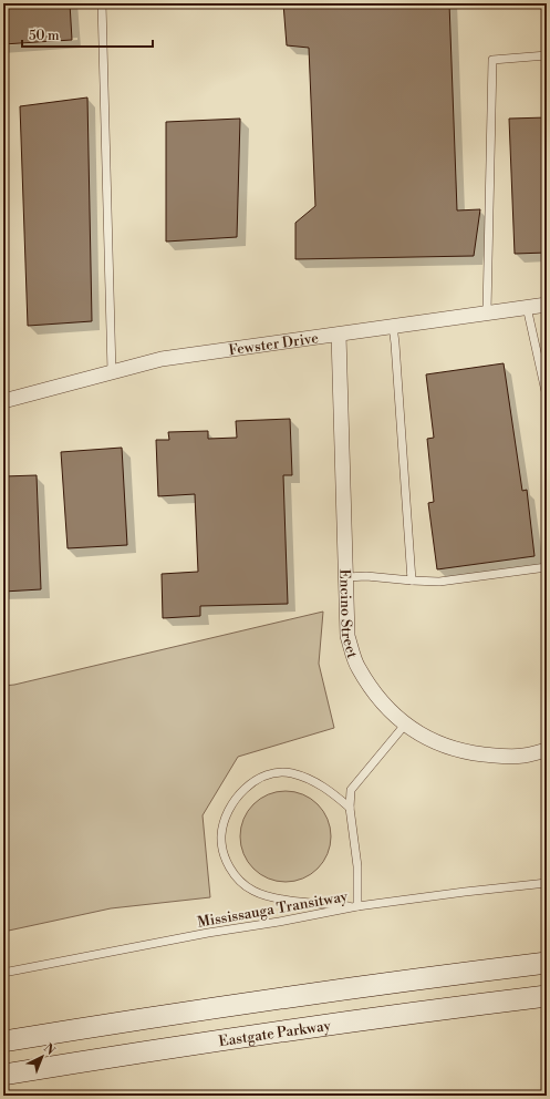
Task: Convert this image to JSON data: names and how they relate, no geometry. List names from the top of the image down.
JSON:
{
  "streets": {
    "main road": ["Eastgate Parkway"],
    "street": ["Fewster Drive", "Encino Street"],
    "lane": ["Mississauga Transitway"]
  },
  "crossings": [
    ["Fewster Drive", "Encino Street"]
  ],
  "scale_bar": "50 m",
  "north": "top right"
}
